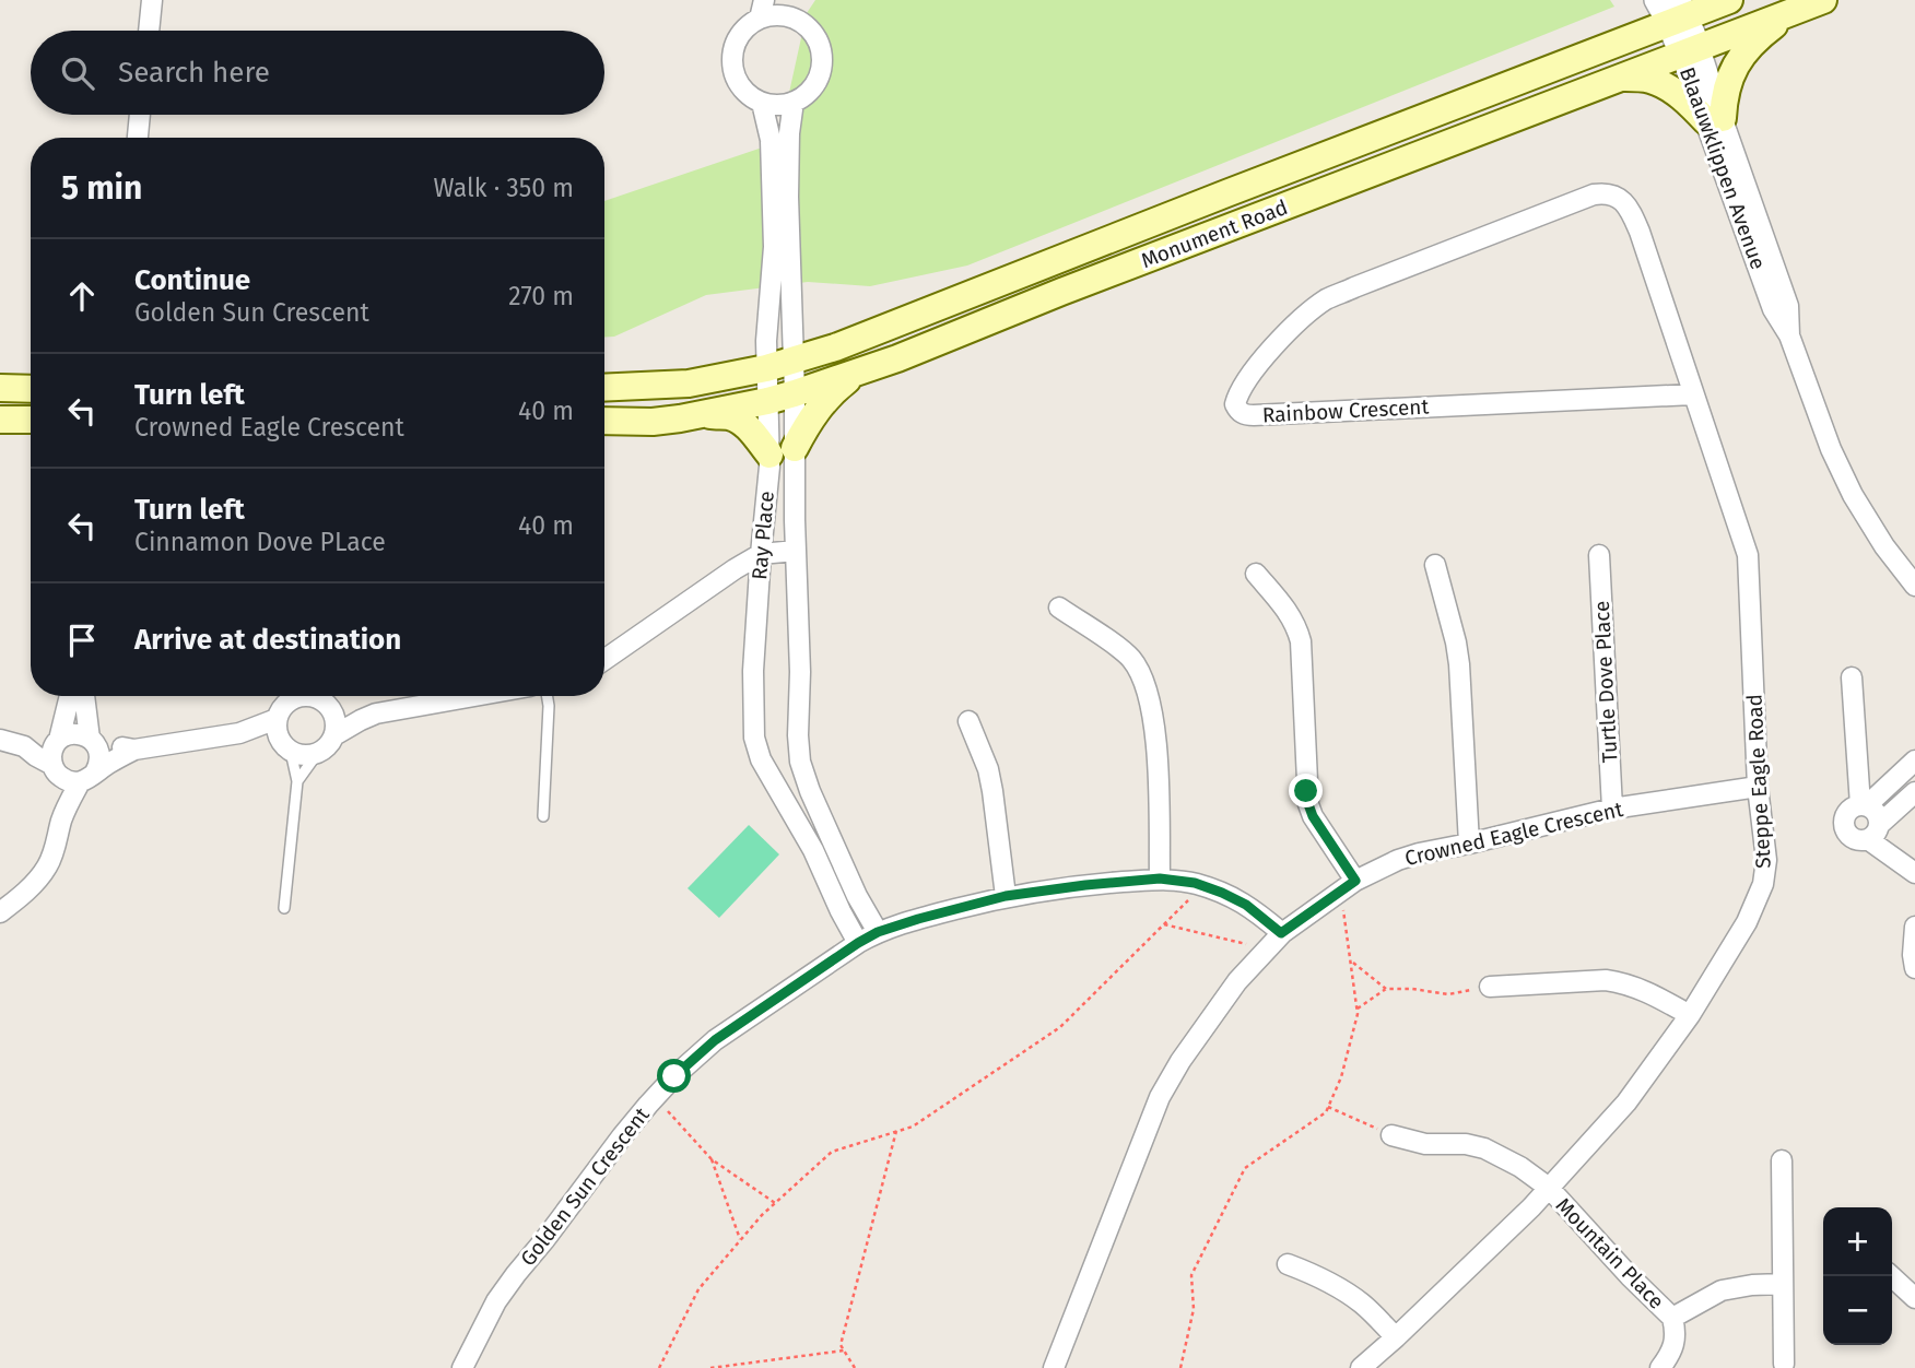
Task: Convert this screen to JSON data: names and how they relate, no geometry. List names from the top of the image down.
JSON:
{
  "streets": {
    "main road": ["Monument Road"],
    "street": [
      "Blaauwklippen Avenue",
      "Rainbow Crescent",
      "Ray Place",
      "Turtle Dove Place",
      "Steppe Eagle Road",
      "Crowned Eagle Crescent",
      "Golden Sun Crescent",
      "Mountain Place"
    ]
  },
  "crossings": [
    ["Blaauwklippen Avenue", "Monument Road"],
    ["Monument Road", "Ray Place"],
    ["Rainbow Crescent", "Steppe Eagle Road"],
    ["Ray Place", "Golden Sun Crescent"],
    ["Turtle Dove Place", "Crowned Eagle Crescent"],
    ["Steppe Eagle Road", "Crowned Eagle Crescent"],
    ["Steppe Eagle Road", "Mountain Place"],
    ["Crowned Eagle Crescent", "Golden Sun Crescent"]
  ],
  "page": {
    "search": "Search here",
    "heading": ["5 min", "Walk · 350 m"],
    "list": [
      ["Continue", "Golden Sun Crescent", "270 m"],
      ["Turn left", "Crowned Eagle Crescent", "40 m"],
      ["Turn left", "Cinnamon Dove PLace", "40 m"],
      "Arrive at destination"
    ],
    "map_buttons": ["+", "−"]
  }
}
